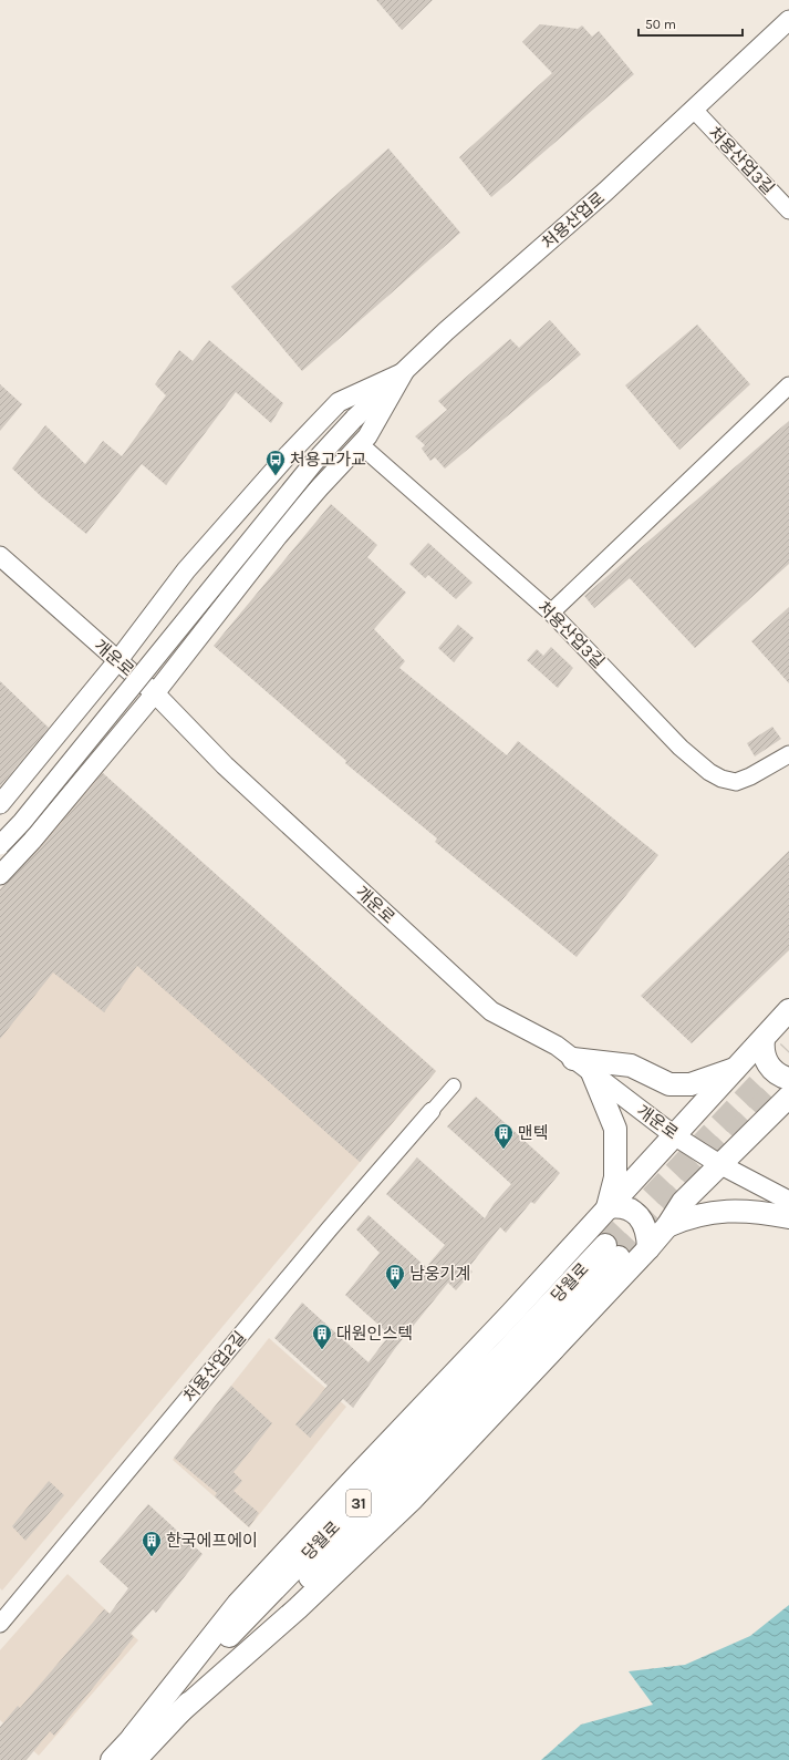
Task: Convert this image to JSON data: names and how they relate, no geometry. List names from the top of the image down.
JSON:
{
  "streets": {
    "highway": ["당월로", "31"],
    "main road": ["처용산업로", "개운로"],
    "street": ["처용산업3길", "처용산업2길"]
  },
  "crossings": [
    ["처용산업3길", "처용산업로"]
  ],
  "places": {
    "bus stop": ["처용고가교"],
    "building": [
      "맨텍",
      "남웅기계",
      "대원인스텍",
      "한국에프에이"
    ]
  },
  "scale_bar": "50 m"
}
